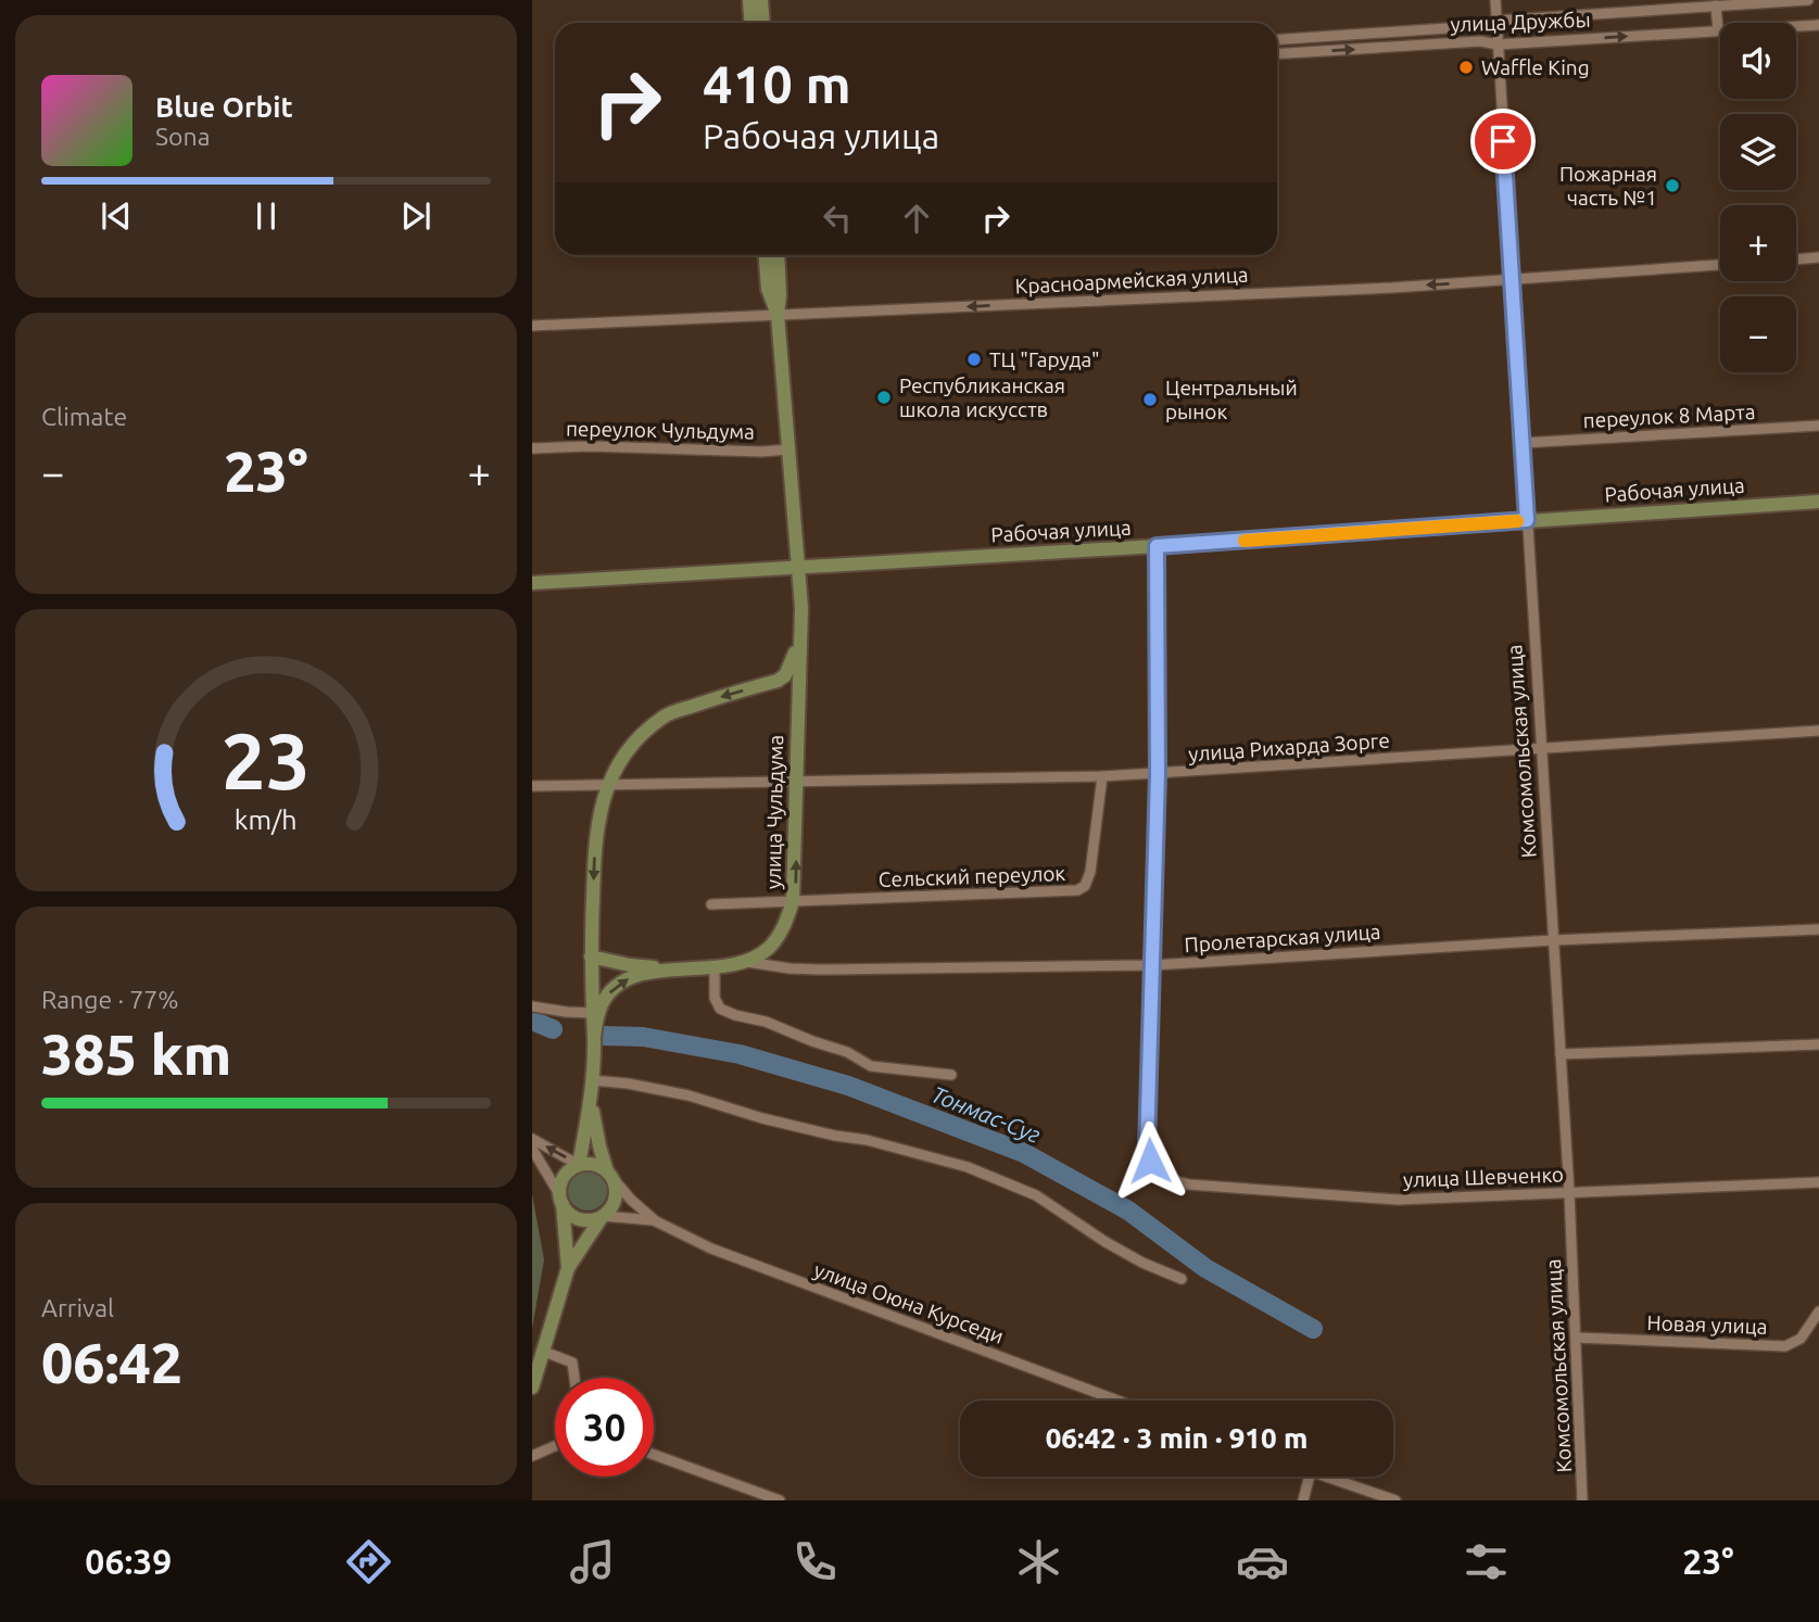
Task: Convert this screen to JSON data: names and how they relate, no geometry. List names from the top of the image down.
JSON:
{
  "streets": {
    "main road": ["Рабочая улица", "улица Чульдума"],
    "street": [
      "улица Дружбы",
      "Красноармейская улица",
      "переулок 8 Марта",
      "переулок Чульдума",
      "улица Рихарда Зорге",
      "Комсомольская улица",
      "Сельский переулок",
      "Пролетарская улица",
      "улица Шевченко",
      "улица Оюна Курседи",
      "Новая улица"
    ]
  },
  "crossings": [
    ["улица Дружбы", "Комсомольская улица"],
    ["Красноармейская улица", "Комсомольская улица"],
    ["Красноармейская улица", "улица Чульдума"],
    ["переулок 8 Марта", "Комсомольская улица"],
    ["переулок Чульдума", "улица Чульдума"],
    ["Рабочая улица", "Комсомольская улица"],
    ["Рабочая улица", "улица Чульдума"],
    ["улица Рихарда Зорге", "Комсомольская улица"],
    ["улица Рихарда Зорге", "улица Чульдума"],
    ["улица Рихарда Зорге", "Сельский переулок"],
    ["Комсомольская улица", "Пролетарская улица"],
    ["Комсомольская улица", "улица Шевченко"],
    ["Комсомольская улица", "Новая улица"],
    ["улица Чульдума", "Сельский переулок"],
    ["улица Чульдума", "Пролетарская улица"],
    ["улица Чульдума", "улица Оюна Курседи"],
    ["Пролетарская улица", "улица Шевченко"]
  ],
  "one_way": ["Красноармейская улица"],
  "water": ["Тонмас-Суг"],
  "places": [
    "Waffle King",
    "Пожарная часть №1",
    "ТЦ \"Гаруда\"",
    "Республиканская школа искусств",
    "Центральный рынок"
  ],
  "page": {
    "map_buttons": ["+", "−"],
    "turn": ["410 m", "Рабочая улица"],
    "song": ["Blue Orbit", "Sona"],
    "tile": [
      "Climate",
      ["Range · 77%", "385 km"],
      ["Arrival", "06:42"]
    ],
    "heat": ["−", "23°", "+"],
    "limit": "30",
    "trip": "06:42 · 3 min · 910 m",
    "tabs": ["06:39", "23°"],
    "gauge": ["23", "km/h"]
  }
}
